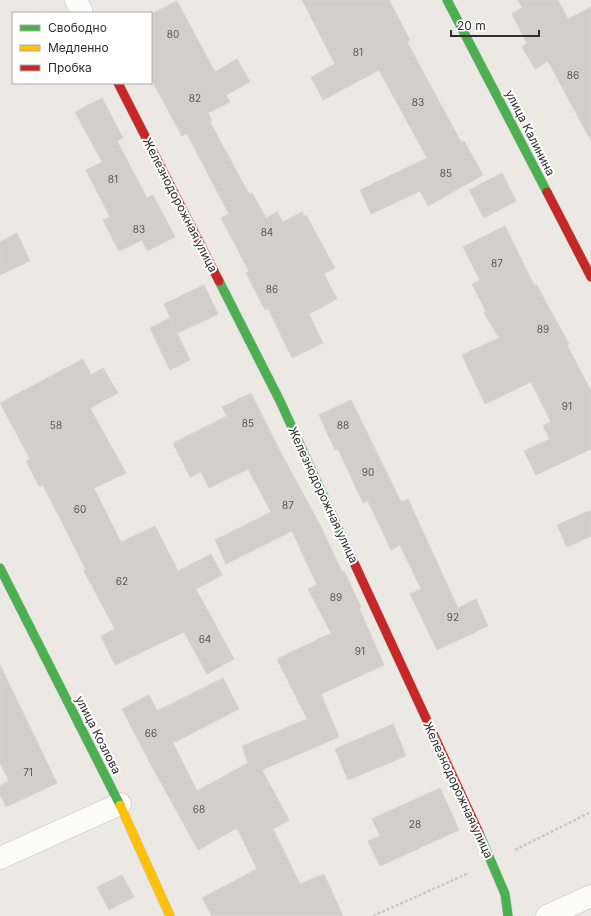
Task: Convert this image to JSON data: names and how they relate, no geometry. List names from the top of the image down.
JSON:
{
  "streets": {
    "street": ["улица Калинина", "Железнодорожная улица", "улица Козлова"]
  },
  "house_numbers": [
    "80",
    "81",
    "86",
    "82",
    "83",
    "85",
    "81",
    "83",
    "84",
    "87",
    "86",
    "89",
    "91",
    "85",
    "58",
    "88",
    "90",
    "87",
    "60",
    "62",
    "89",
    "92",
    "64",
    "91",
    "66",
    "71",
    "68",
    "28"
  ],
  "legend": ["Свободно", "Медленно", "Пробка"],
  "scale_bar": "20 m"
}
